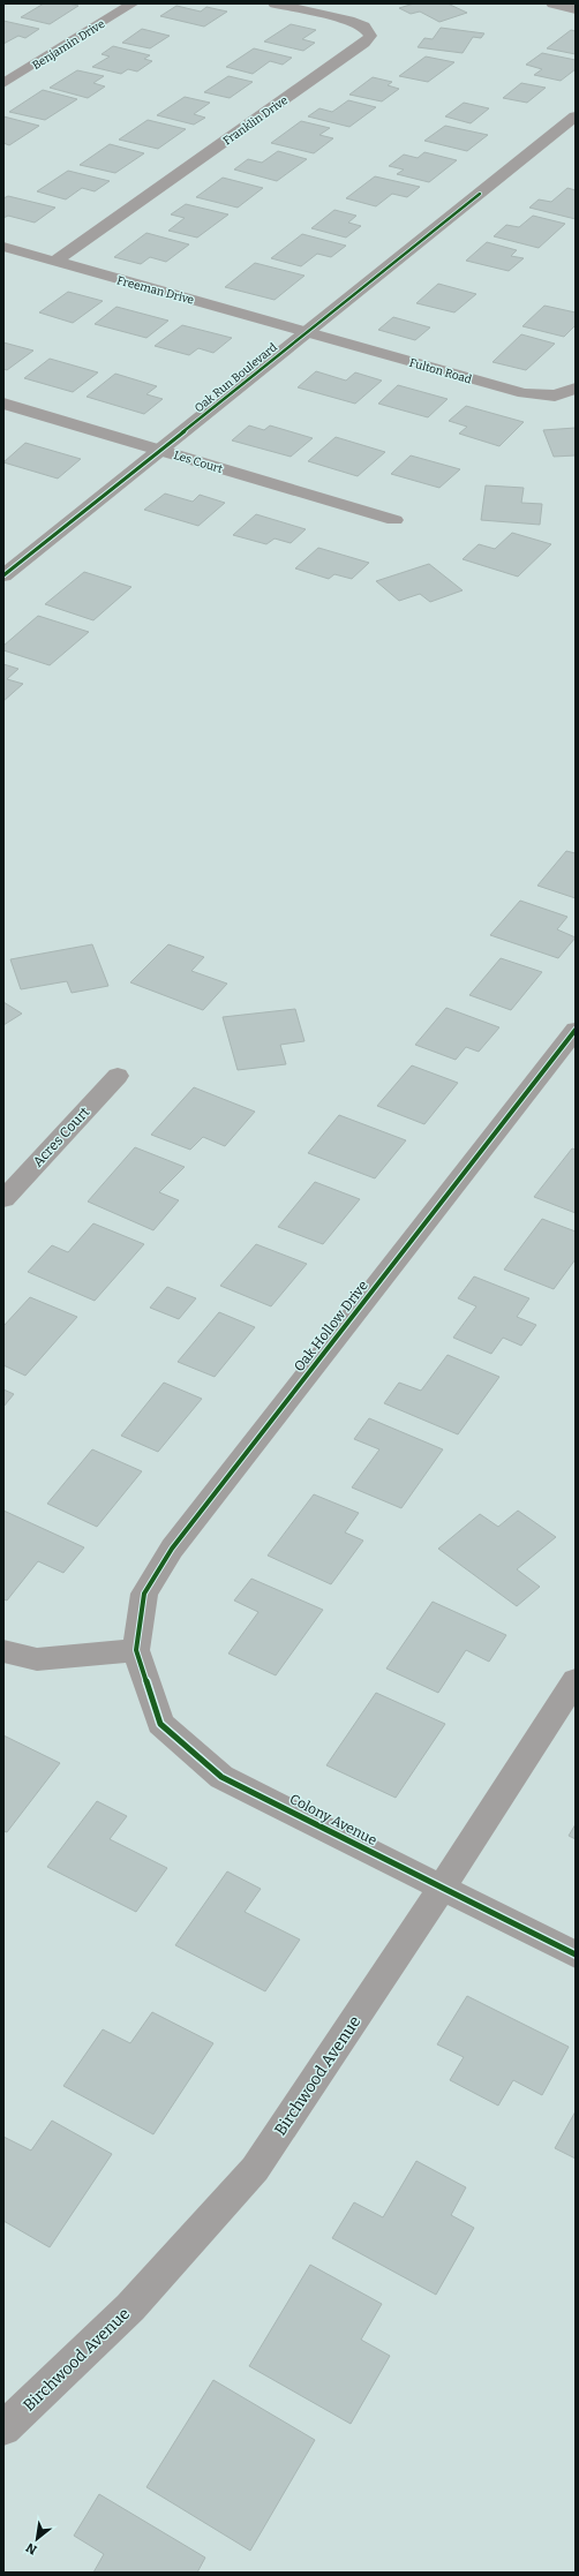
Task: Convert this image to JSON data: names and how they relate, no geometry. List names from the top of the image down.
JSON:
{
  "streets": {
    "street": [
      "Benjamin Drive",
      "Franklin Drive",
      "Freeman Drive",
      "Fulton Road",
      "Oak Run Boulevard",
      "Les Court",
      "Acres Court",
      "Oak Hollow Drive",
      "Colony Avenue",
      "Birchwood Avenue"
    ]
  },
  "crossings": [
    ["Franklin Drive", "Freeman Drive"],
    ["Freeman Drive", "Fulton Road"],
    ["Freeman Drive", "Oak Run Boulevard"],
    ["Fulton Road", "Oak Run Boulevard"],
    ["Oak Run Boulevard", "Les Court"],
    ["Oak Hollow Drive", "Colony Avenue"],
    ["Colony Avenue", "Birchwood Avenue"]
  ],
  "north": "bottom left"
}
